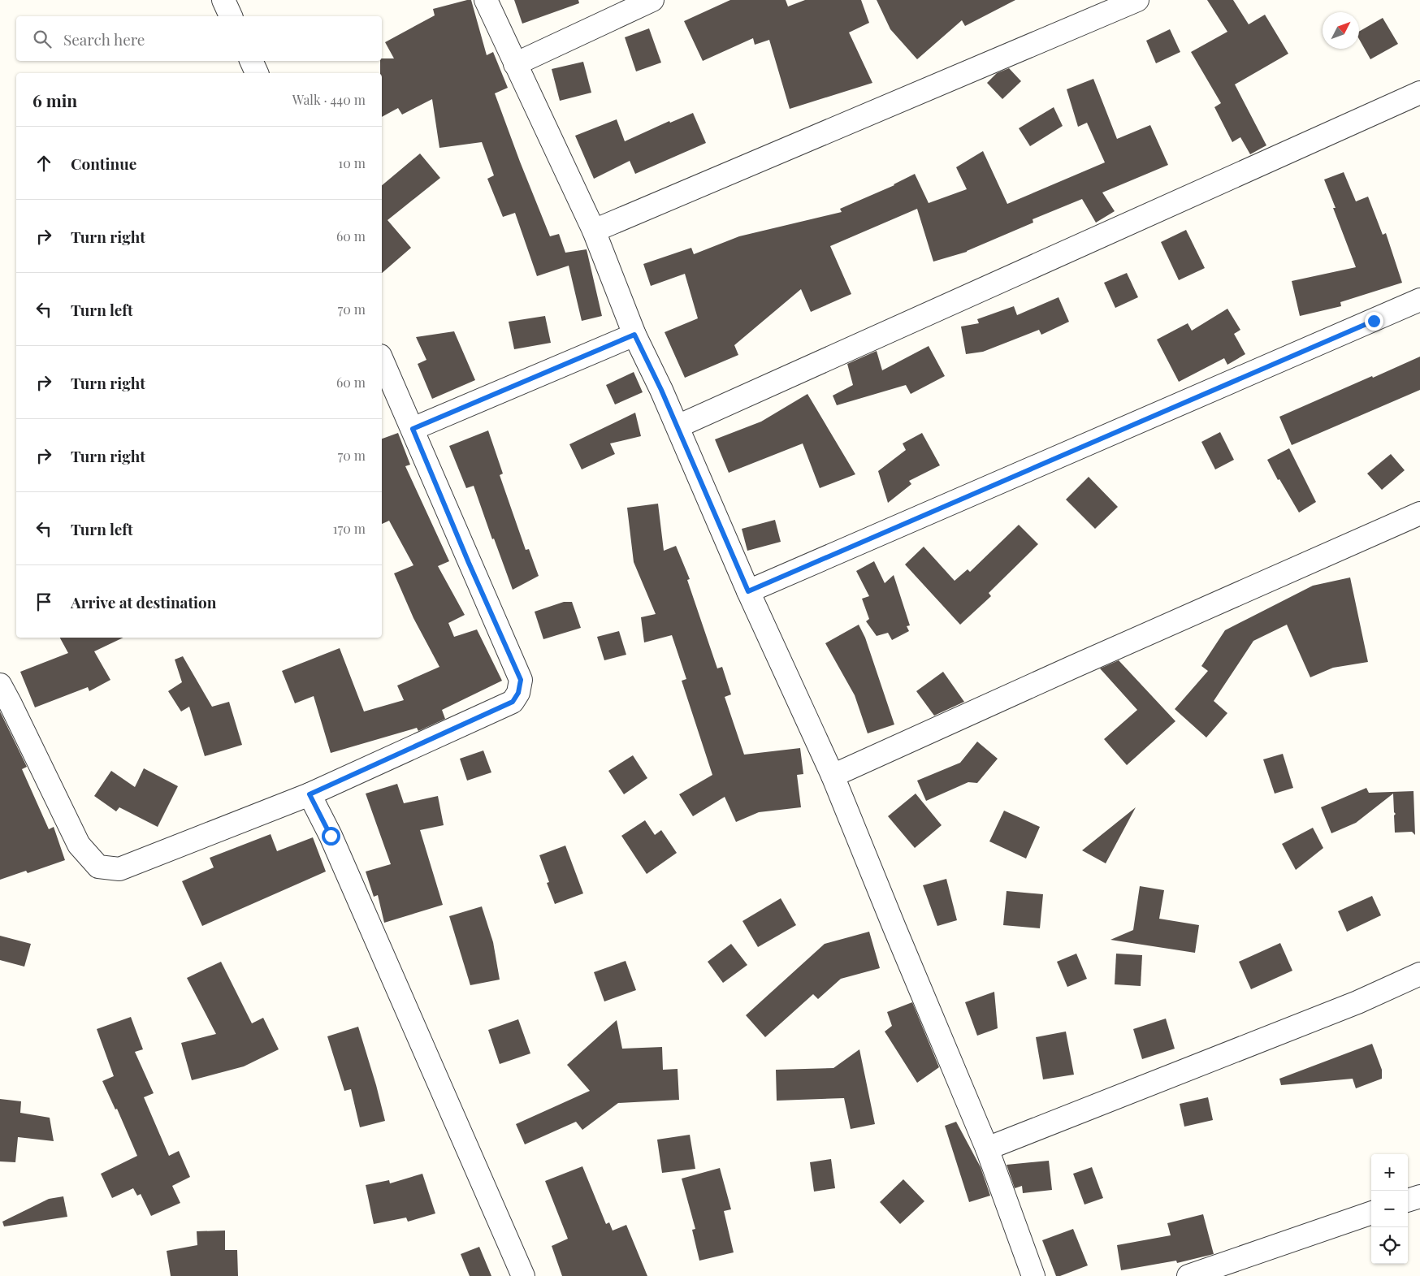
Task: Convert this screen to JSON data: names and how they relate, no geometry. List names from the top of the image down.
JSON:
{
  "north": "top right",
  "page": {
    "search": "Search here",
    "heading": ["6 min", "Walk · 440 m"],
    "list": [
      ["Continue", "10 m"],
      ["Turn right", "60 m"],
      ["Turn left", "70 m"],
      ["Turn right", "60 m"],
      ["Turn right", "70 m"],
      ["Turn left", "170 m"],
      "Arrive at destination"
    ],
    "map_buttons": ["+", "−"]
  }
}
